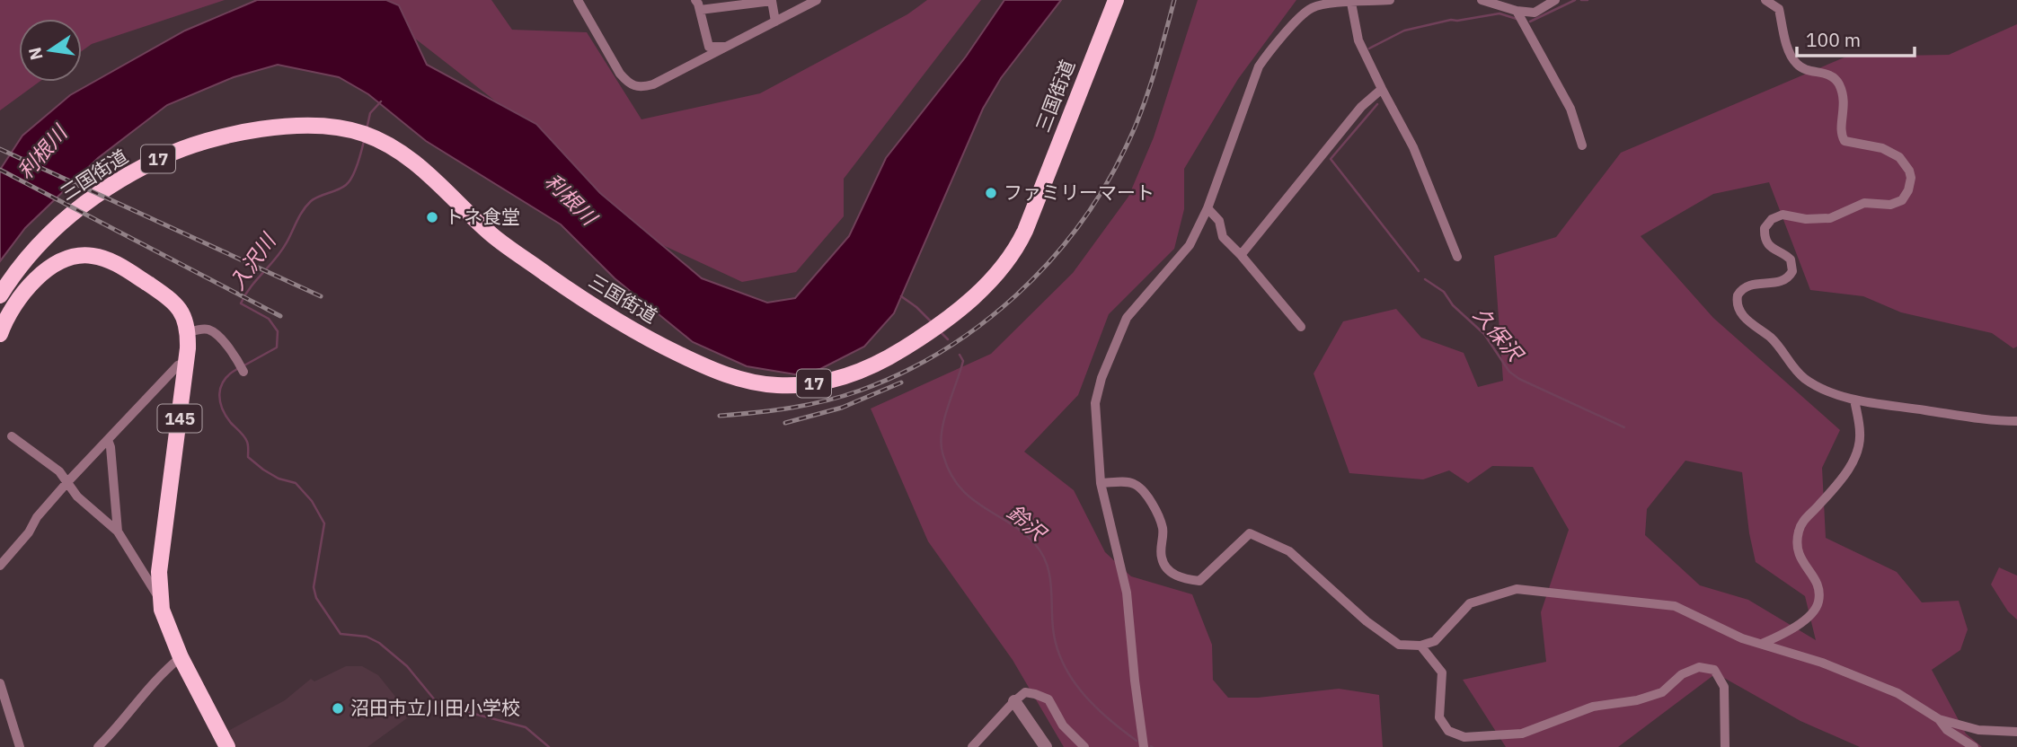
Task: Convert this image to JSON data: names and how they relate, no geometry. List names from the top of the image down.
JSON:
{
  "streets": {
    "highway": ["三国街道", "17", "145"]
  },
  "water": [
    "利根川",
    "入沢川",
    "久保沢",
    "鈴沢"
  ],
  "places": ["ファミリーマート", "トネ食堂", "沼田市立川田小学校"],
  "scale_bar": "100 m",
  "north": "left"
}
